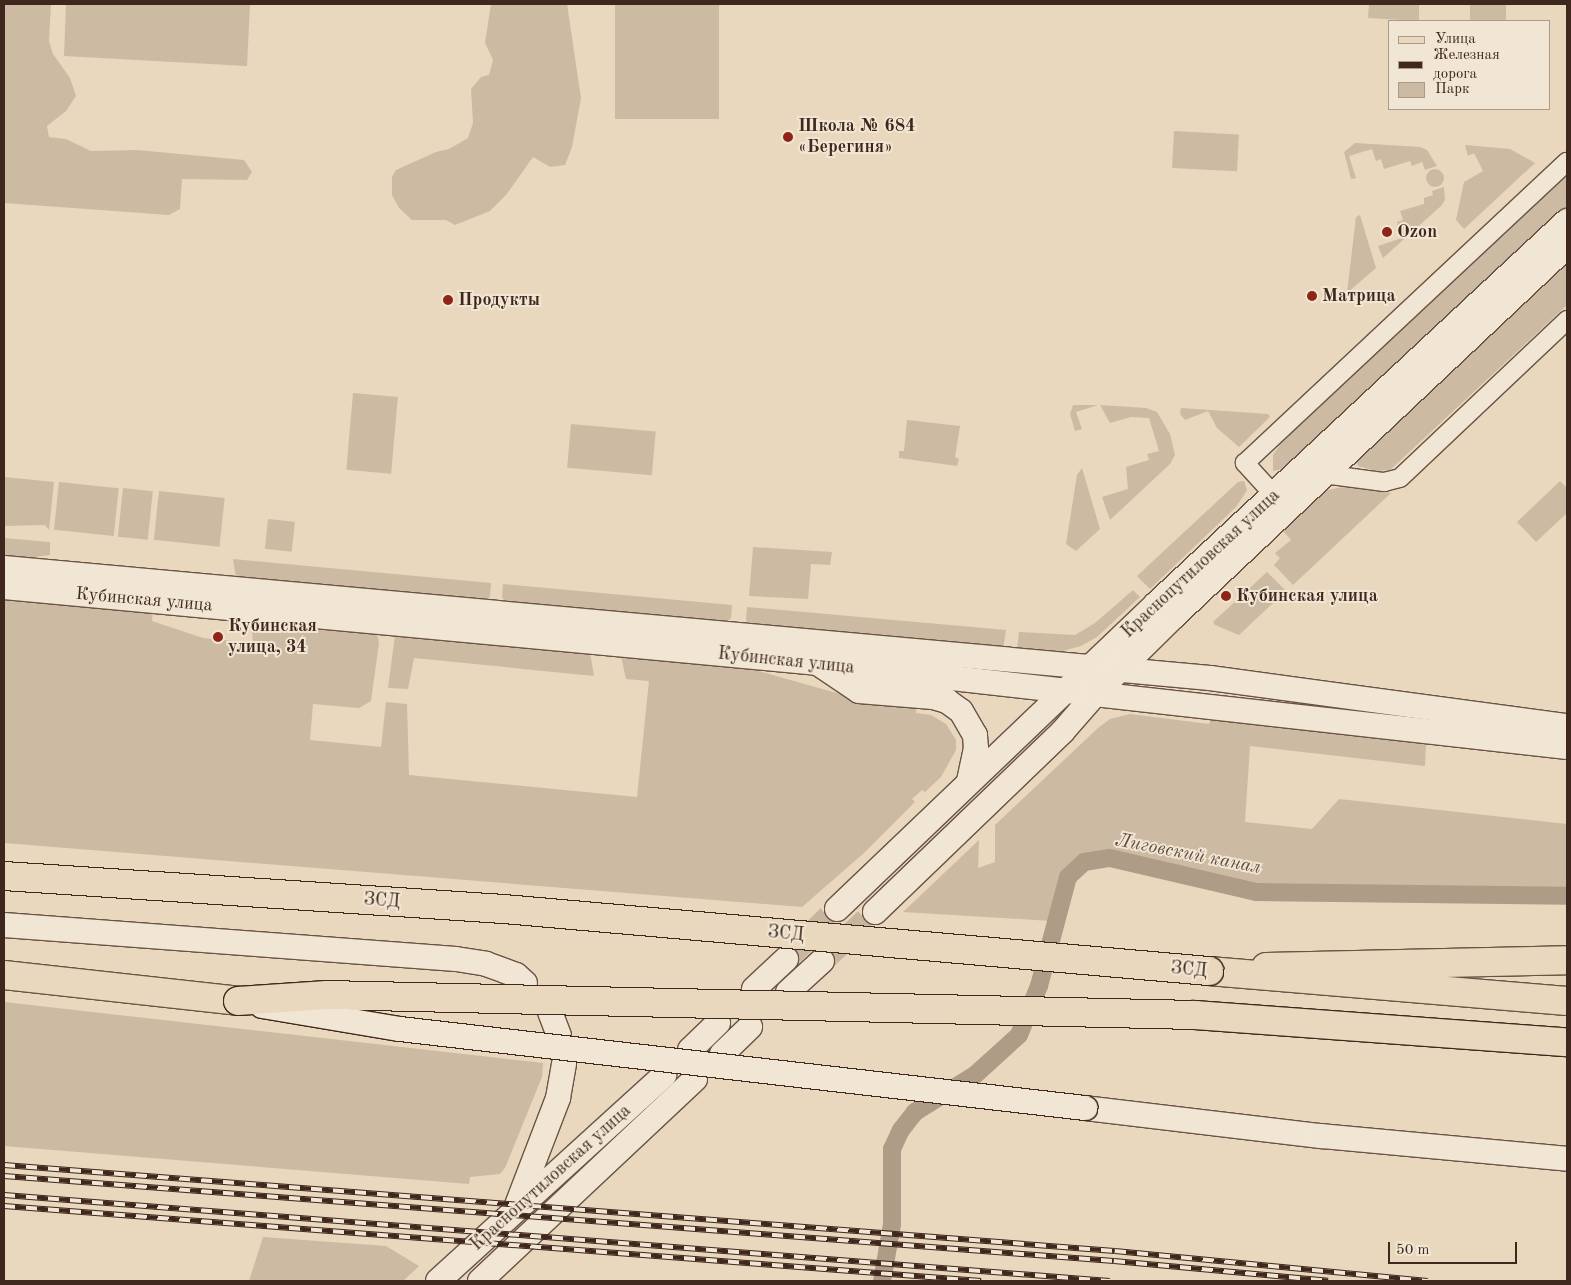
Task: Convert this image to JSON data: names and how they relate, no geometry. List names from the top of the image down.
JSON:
{
  "streets": {
    "main road": ["Краснопутиловская улица", "Кубинская улица", "ЗСД"]
  },
  "crossings": [
    ["Краснопутиловская улица", "Кубинская улица"]
  ],
  "water": ["Лиговский канал"],
  "places": [
    "Школа № 684 «Берегиня»",
    "Ozon",
    "Матрица",
    "Продукты",
    "Кубинская улица",
    "Кубинская улица, 34"
  ],
  "legend": ["Улица", "Железная дорога", "Парк"],
  "scale_bar": "50 m"
}
